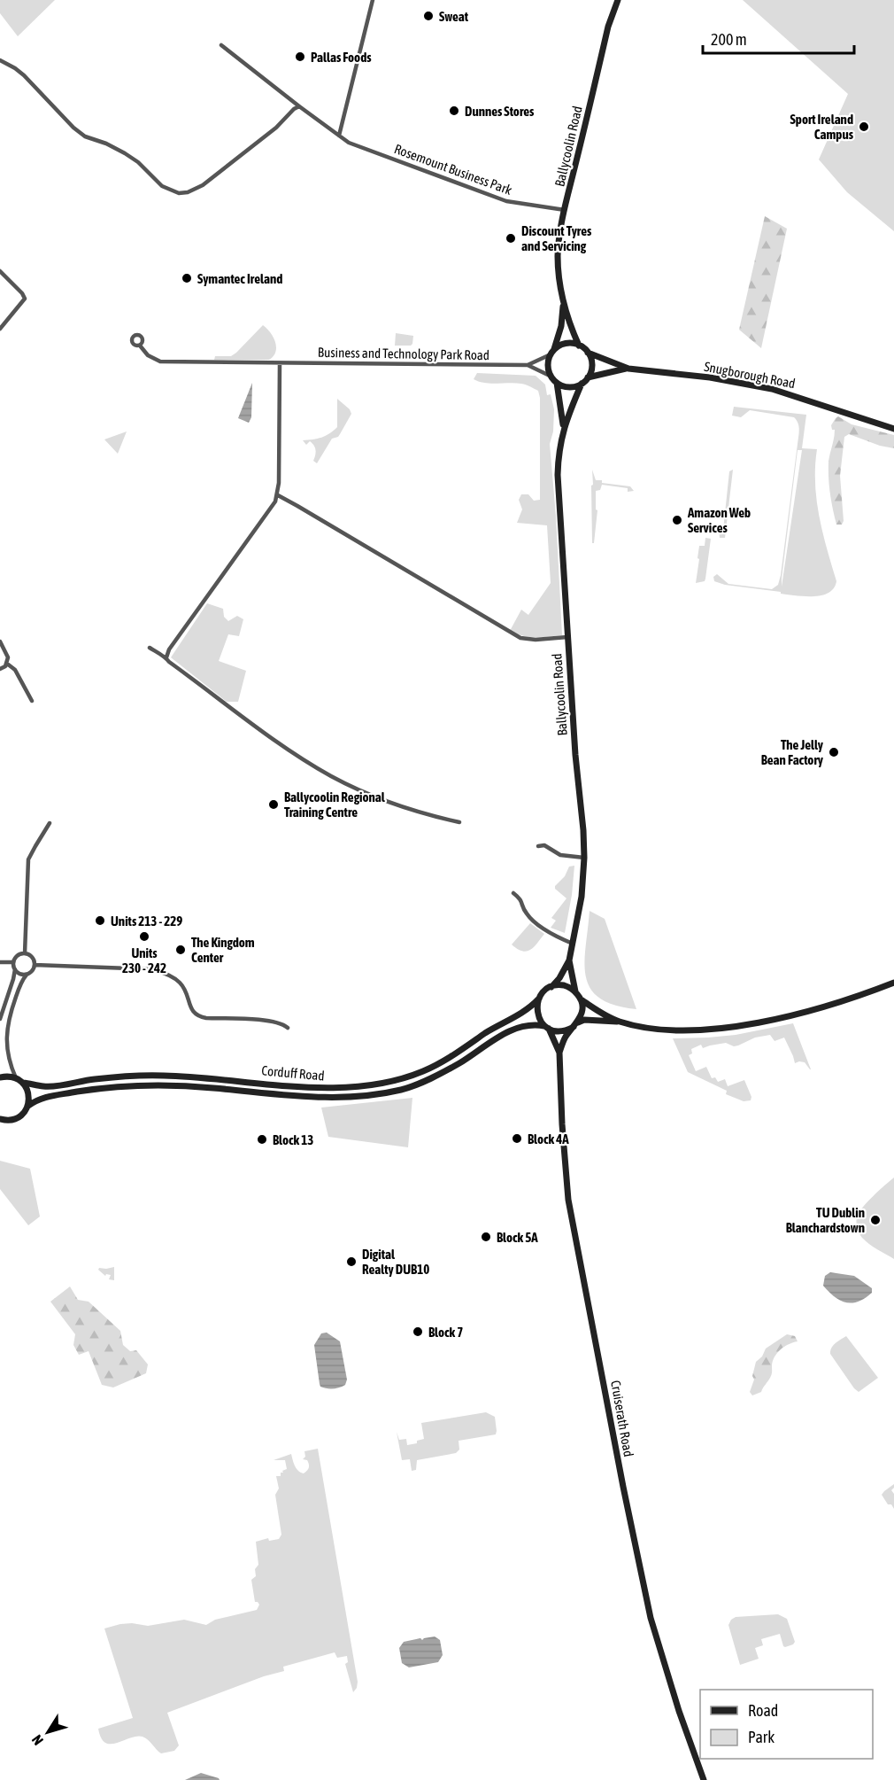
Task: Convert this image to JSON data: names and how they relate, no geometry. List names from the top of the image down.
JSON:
{
  "streets": {
    "main road": [
      "Ballycoolin Road",
      "Snugborough Road",
      "Corduff Road",
      "Cruiserath Road"
    ],
    "street": ["Rosemount Business Park", "Business and Technology Park Road"]
  },
  "crossings": [
    ["Ballycoolin Road", "Rosemount Business Park"],
    ["Ballycoolin Road", "Business and Technology Park Road"],
    ["Ballycoolin Road", "Snugborough Road"],
    ["Ballycoolin Road", "Corduff Road"],
    ["Ballycoolin Road", "Cruiserath Road"],
    ["Business and Technology Park Road", "Snugborough Road"],
    ["Corduff Road", "Cruiserath Road"]
  ],
  "places": [
    "Sweat",
    "Pallas Foods",
    "Dunnes Stores",
    "Sport Ireland Campus",
    "Discount Tyres and Servicing",
    "Symantec Ireland",
    "Amazon Web Services",
    "The Jelly Bean Factory",
    "Ballycoolin Regional Training Centre",
    "Units 213 - 229",
    "Units 230 - 242",
    "The Kingdom Center",
    "Block 4A",
    "Block 13",
    "TU Dublin Blanchardstown",
    "Block 5A",
    "Digital Realty DUB10",
    "Block 7"
  ],
  "legend": ["Road", "Park"],
  "scale_bar": "200 m",
  "north": "bottom left"
}
